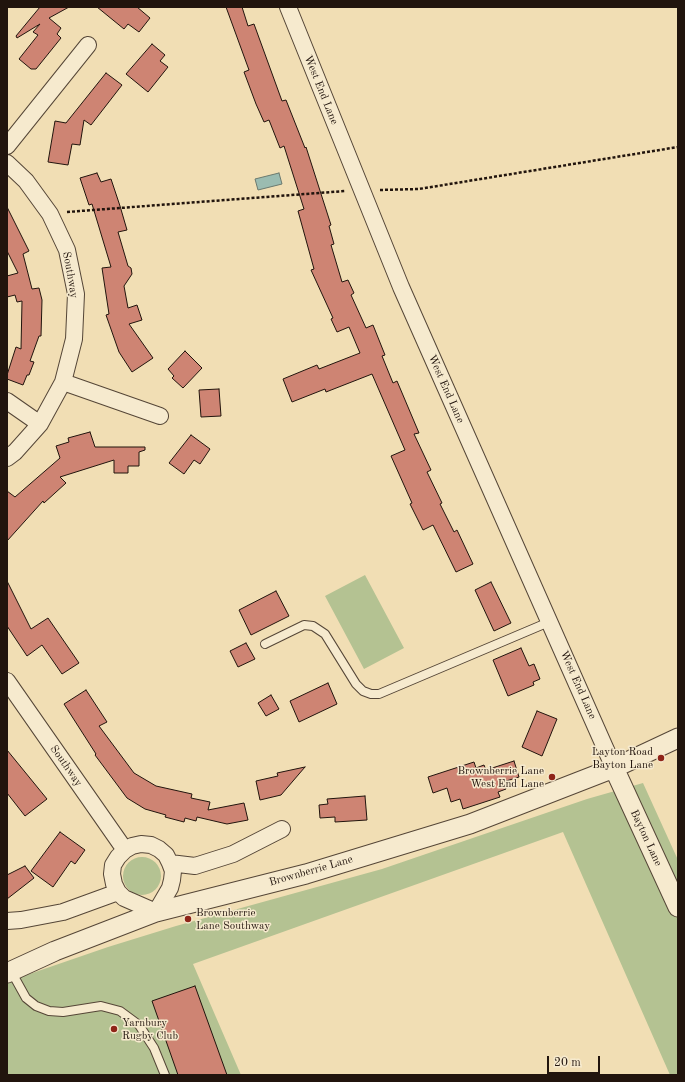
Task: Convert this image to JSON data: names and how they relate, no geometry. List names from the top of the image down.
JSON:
{
  "streets": {
    "street": [
      "West End Lane",
      "Southway",
      "Bayton Lane",
      "Brownberrie Lane"
    ]
  },
  "crossings": [
    ["West End Lane", "Bayton Lane"],
    ["West End Lane", "Brownberrie Lane"],
    ["Southway", "Brownberrie Lane"],
    ["Bayton Lane", "Brownberrie Lane"]
  ],
  "places": [
    "Layton Road Bayton Lane",
    "Brownberrie Lane West End Lane",
    "Brownberrie Lane Southway",
    "Yarnbury Rugby Club"
  ],
  "scale_bar": "20 m"
}
